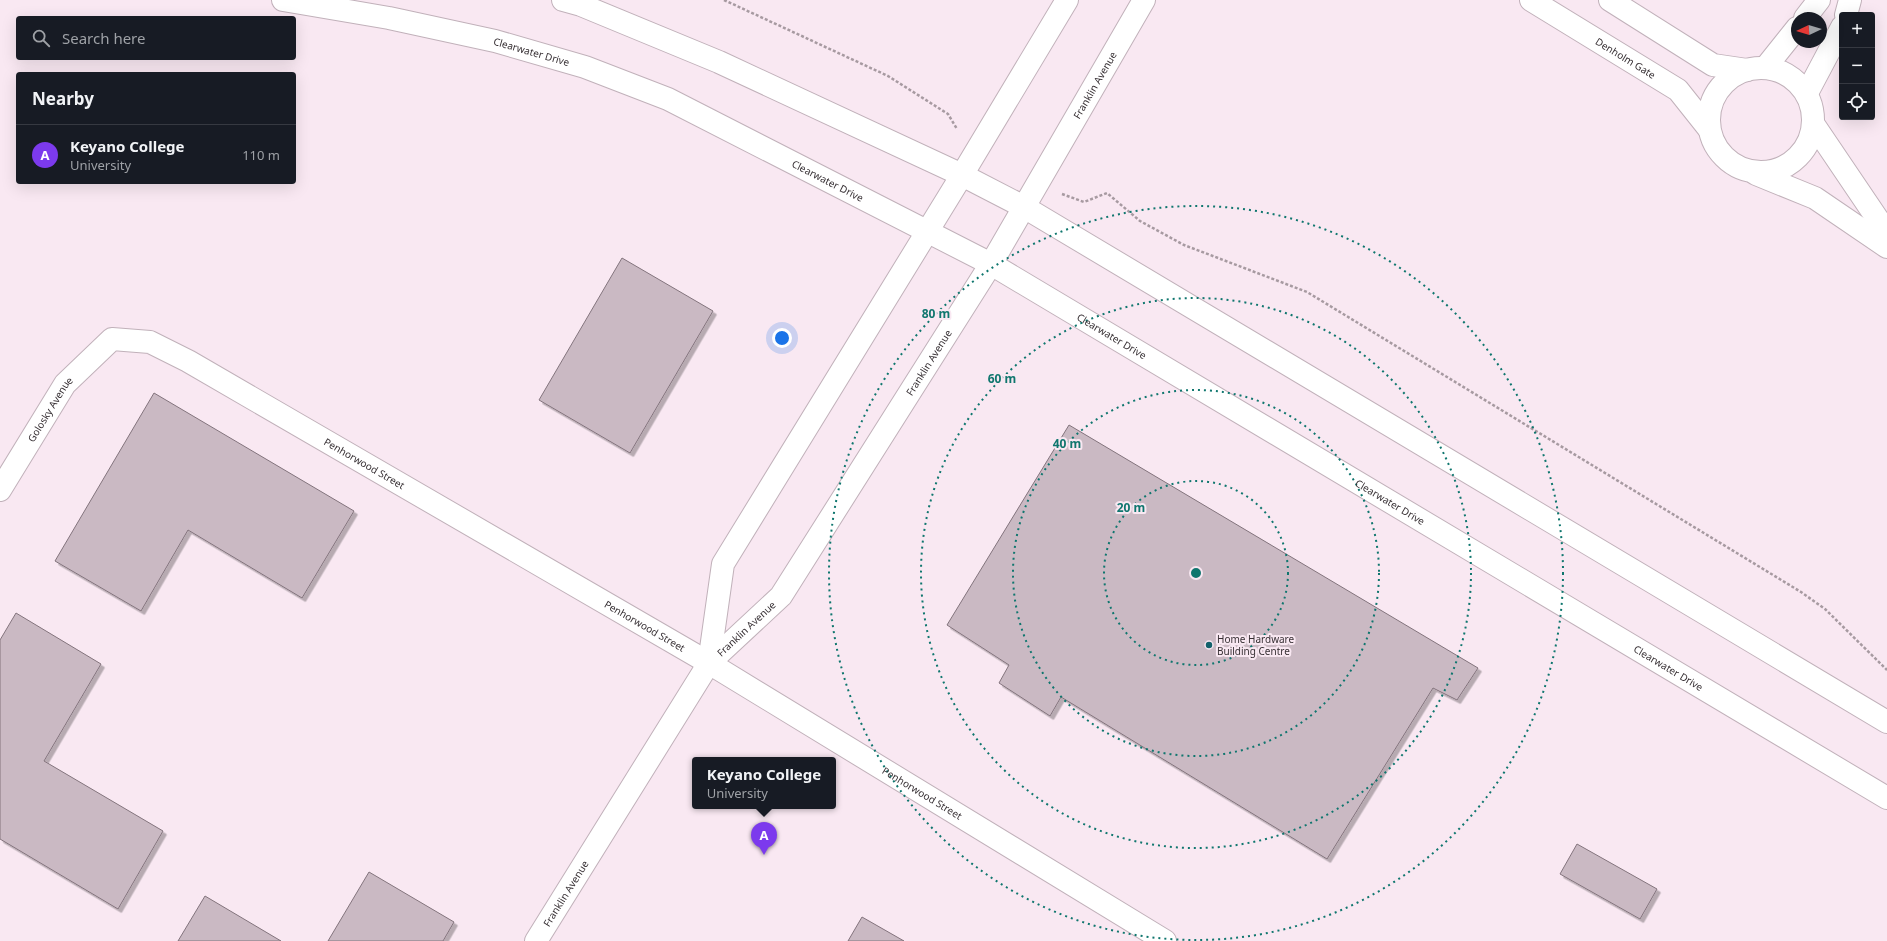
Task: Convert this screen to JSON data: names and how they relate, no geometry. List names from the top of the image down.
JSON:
{
  "streets": {
    "main road": [
      "Clearwater Drive",
      "Denholm Gate",
      "Franklin Avenue",
      "Golosky Avenue",
      "Penhorwood Street"
    ]
  },
  "crossings": [
    ["Clearwater Drive", "Franklin Avenue"],
    ["Franklin Avenue", "Penhorwood Street"],
    ["Golosky Avenue", "Penhorwood Street"]
  ],
  "places": ["Home Hardware Building Centre"],
  "north": "left",
  "page": {
    "map_buttons": ["+", "−"],
    "search": "Search here",
    "heading": "Nearby",
    "list": [
      {
        "mark": "A",
        "name": "Keyano College",
        "note": "University",
        "value": "110 m"
      }
    ],
    "popup": ["Keyano College", "University"],
    "pins": "A"
  },
  "rings": [
    "80 m",
    "60 m",
    "40 m",
    "20 m"
  ]
}
